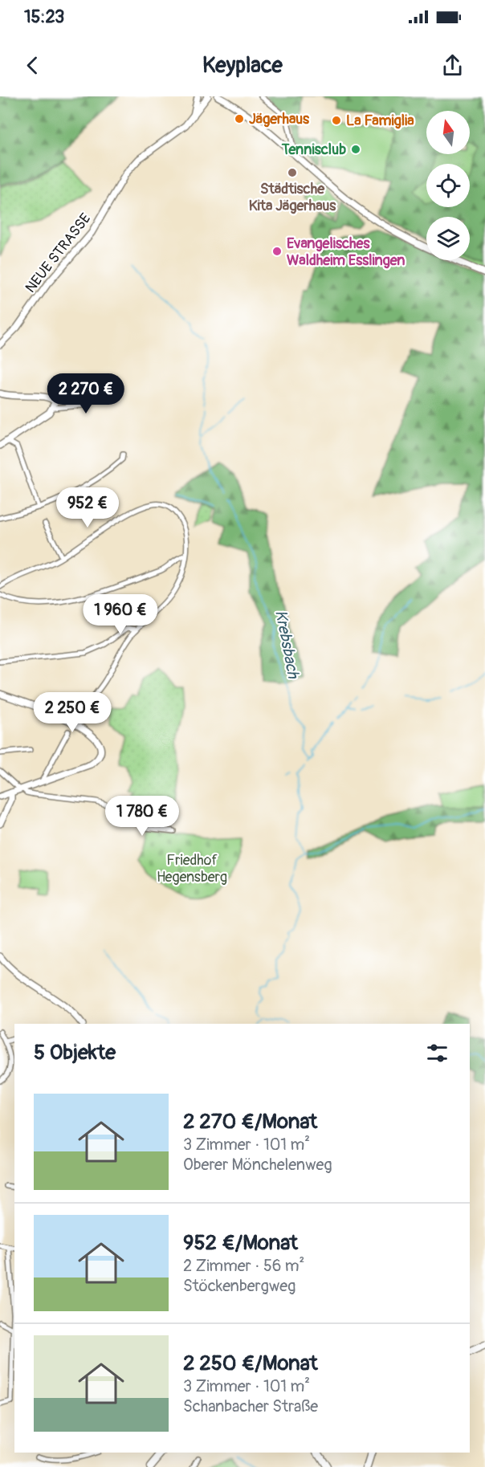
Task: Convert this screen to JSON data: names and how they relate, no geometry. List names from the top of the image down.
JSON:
{
  "streets": {
    "street": ["NEUE STRASSE"]
  },
  "water": ["Krebsbach"],
  "parks": ["Friedhof Hegensberg"],
  "places": [
    "Jägerhaus",
    "La Famiglia",
    "Tennisclub",
    "Städtische Kita Jägerhaus",
    "Evangelisches Waldheim Esslingen"
  ],
  "north": "top",
  "page": {
    "status": "15:23",
    "header": "Keyplace",
    "price": [
      "2 270 €",
      "952 €",
      "1 960 €",
      "2 250 €",
      "1 780 €"
    ],
    "heading": "5 Objekte",
    "list": [
      {
        "name": "2 270 €/Monat",
        "note": "3 Zimmer · 101 m² · Oberer Mönchelenweg"
      },
      {
        "name": "952 €/Monat",
        "note": "2 Zimmer · 56 m² · Stöckenbergweg"
      },
      {
        "name": "2 250 €/Monat",
        "note": "3 Zimmer · 101 m² · Schanbacher Straße"
      }
    ]
  }
}
